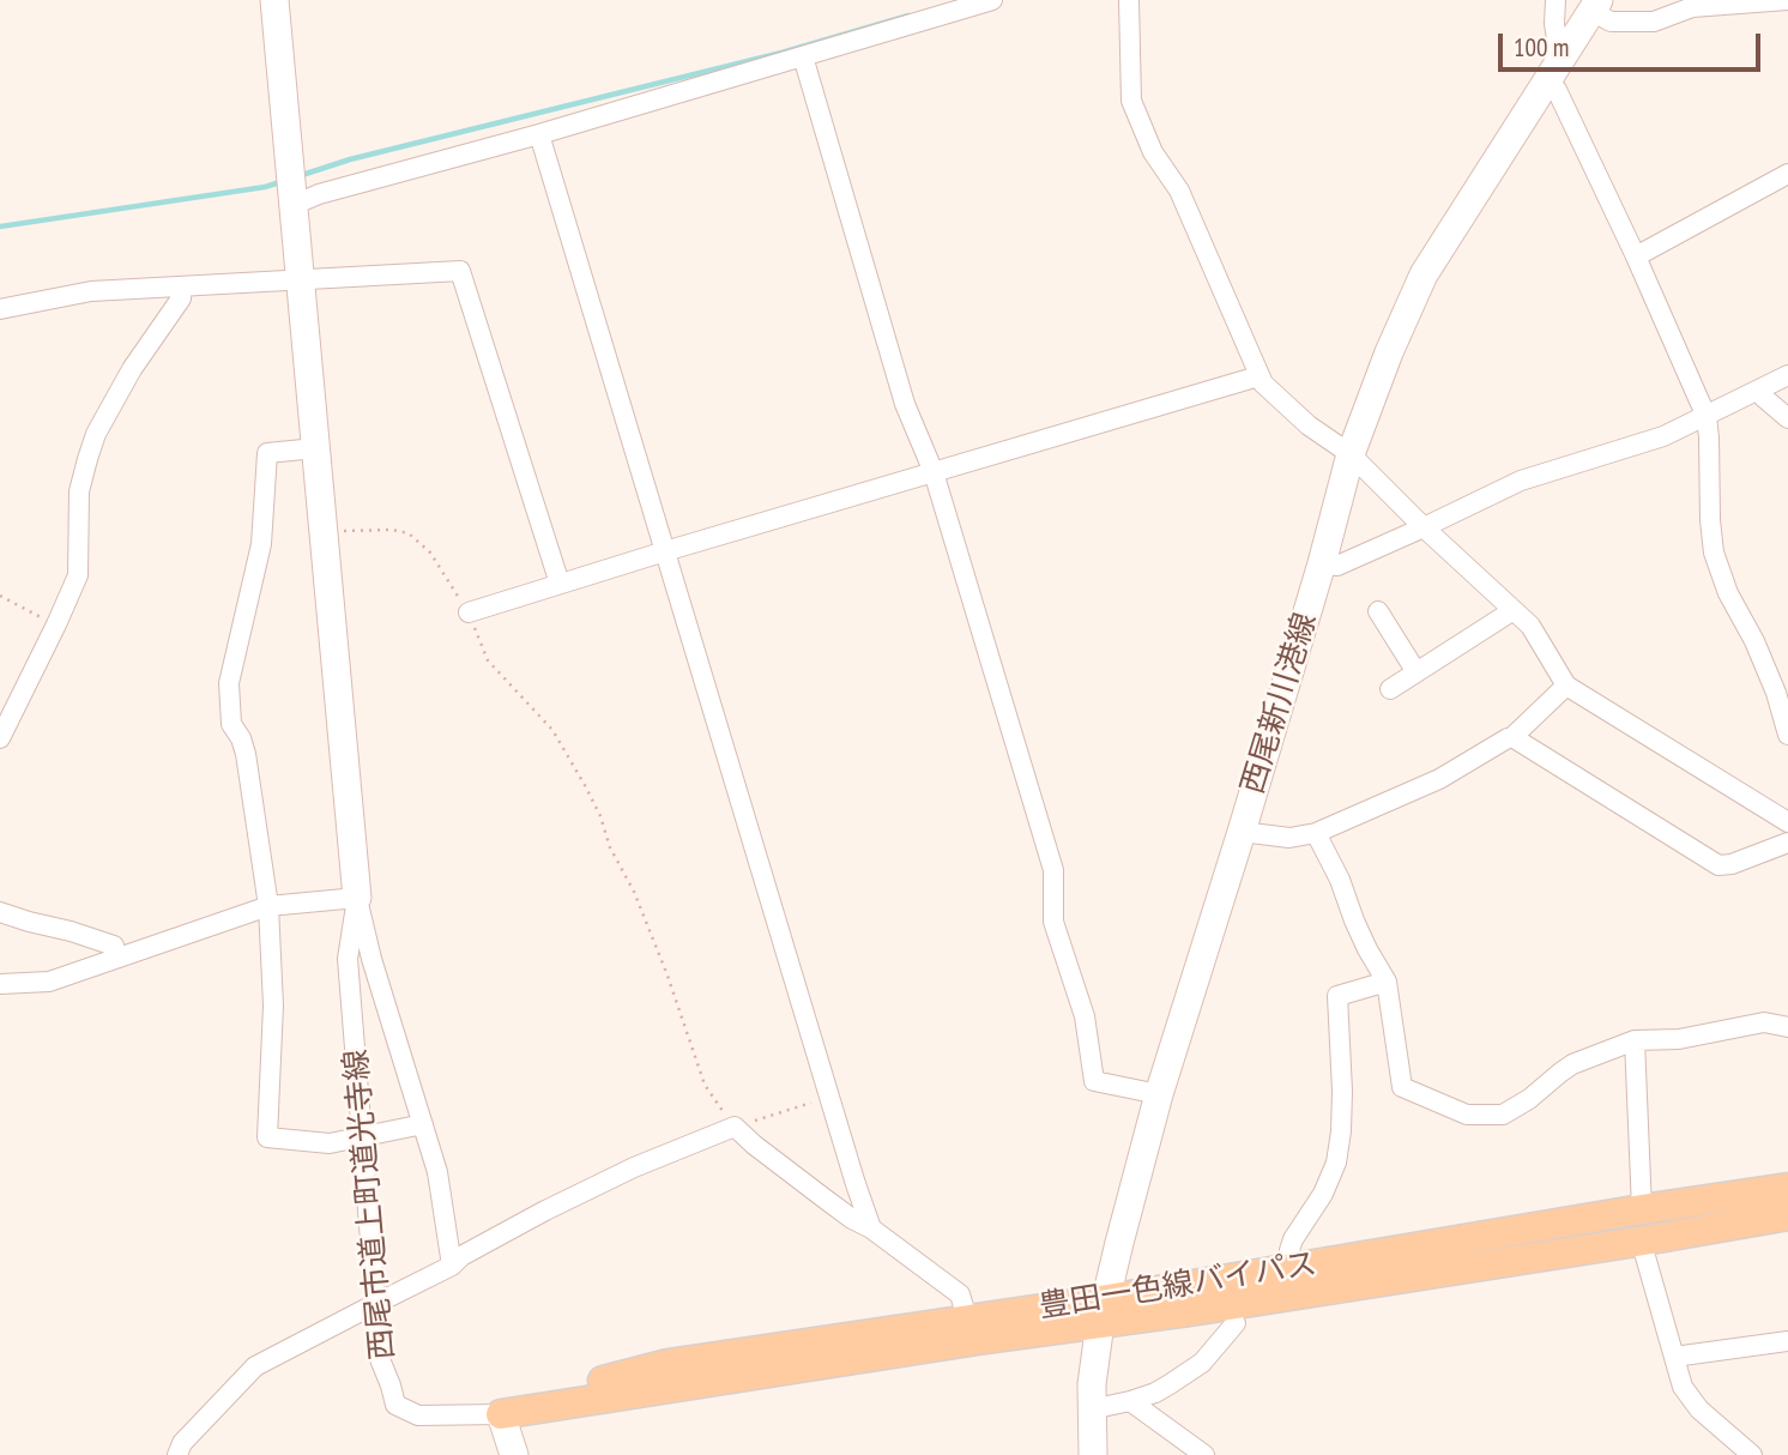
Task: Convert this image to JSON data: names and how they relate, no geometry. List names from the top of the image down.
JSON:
{
  "streets": {
    "main road": ["西尾新川港線", "豊田一色線バイパス"],
    "street": ["西尾市道上町道光寺線"]
  },
  "crossings": [
    ["西尾新川港線", "豊田一色線バイパス"],
    ["西尾市道上町道光寺線", "豊田一色線バイパス"]
  ],
  "scale_bar": "100 m"
}
